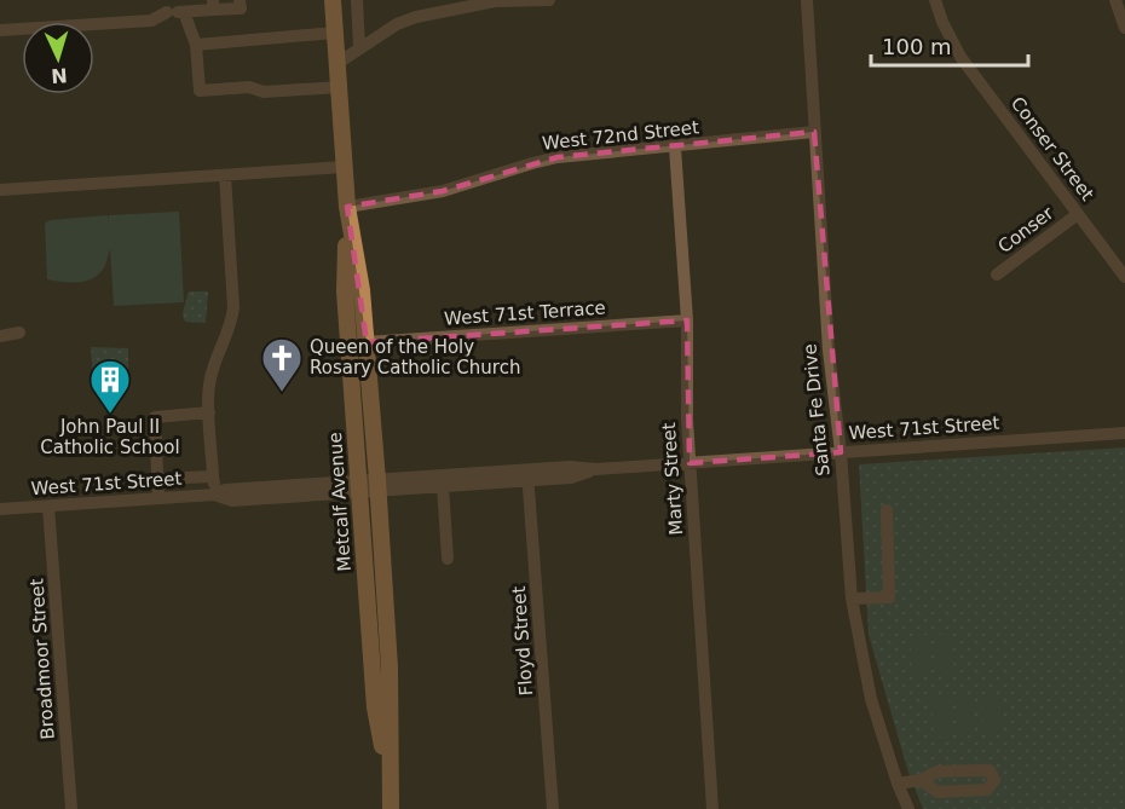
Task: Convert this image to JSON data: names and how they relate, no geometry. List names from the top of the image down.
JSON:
{
  "streets": {
    "main road": ["Metcalf Avenue"],
    "street": [
      "West 72nd Street",
      "Conser Street",
      "Conser",
      "West 71st Terrace",
      "Santa Fe Drive",
      "West 71st Street",
      "Marty Street",
      "Floyd Street",
      "Broadmoor Street"
    ]
  },
  "crossings": [
    ["West 72nd Street", "Santa Fe Drive"],
    ["West 72nd Street", "Marty Street"],
    ["West 72nd Street", "Metcalf Avenue"],
    ["Conser Street", "Conser"],
    ["West 71st Terrace", "Marty Street"],
    ["West 71st Terrace", "Metcalf Avenue"],
    ["Santa Fe Drive", "West 71st Street"],
    ["West 71st Street", "Marty Street"],
    ["West 71st Street", "Metcalf Avenue"],
    ["West 71st Street", "Floyd Street"],
    ["West 71st Street", "Broadmoor Street"]
  ],
  "places": {
    "church": ["Queen of the Holy Rosary Catholic Church"],
    "building": ["John Paul II Catholic School"]
  },
  "scale_bar": "100 m",
  "north": "bottom"
}
